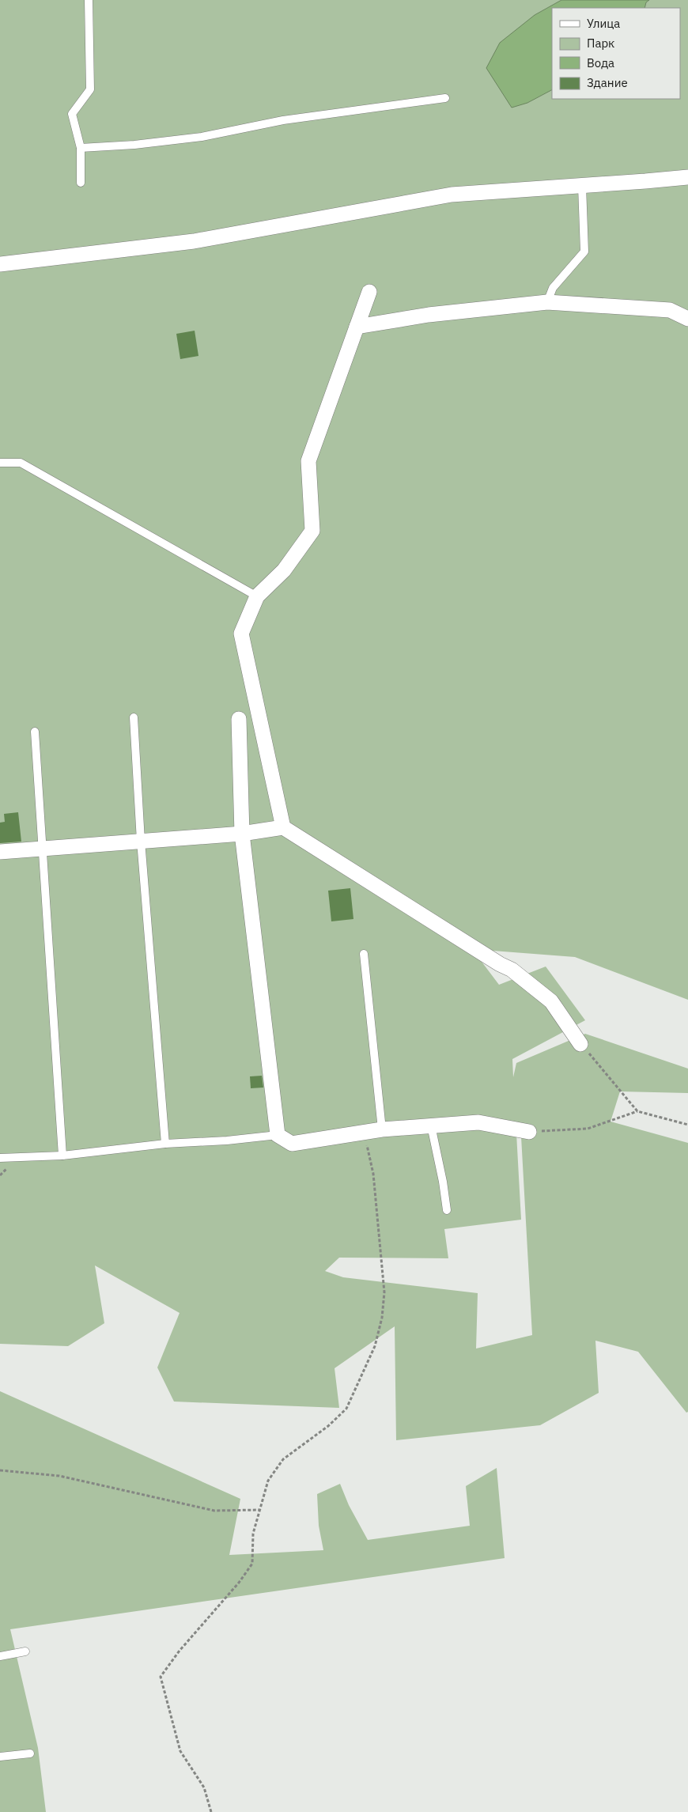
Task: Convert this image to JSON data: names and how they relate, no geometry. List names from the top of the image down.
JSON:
{
  "legend": [
    "Улица",
    "Парк",
    "Вода",
    "Здание"
  ]
}
